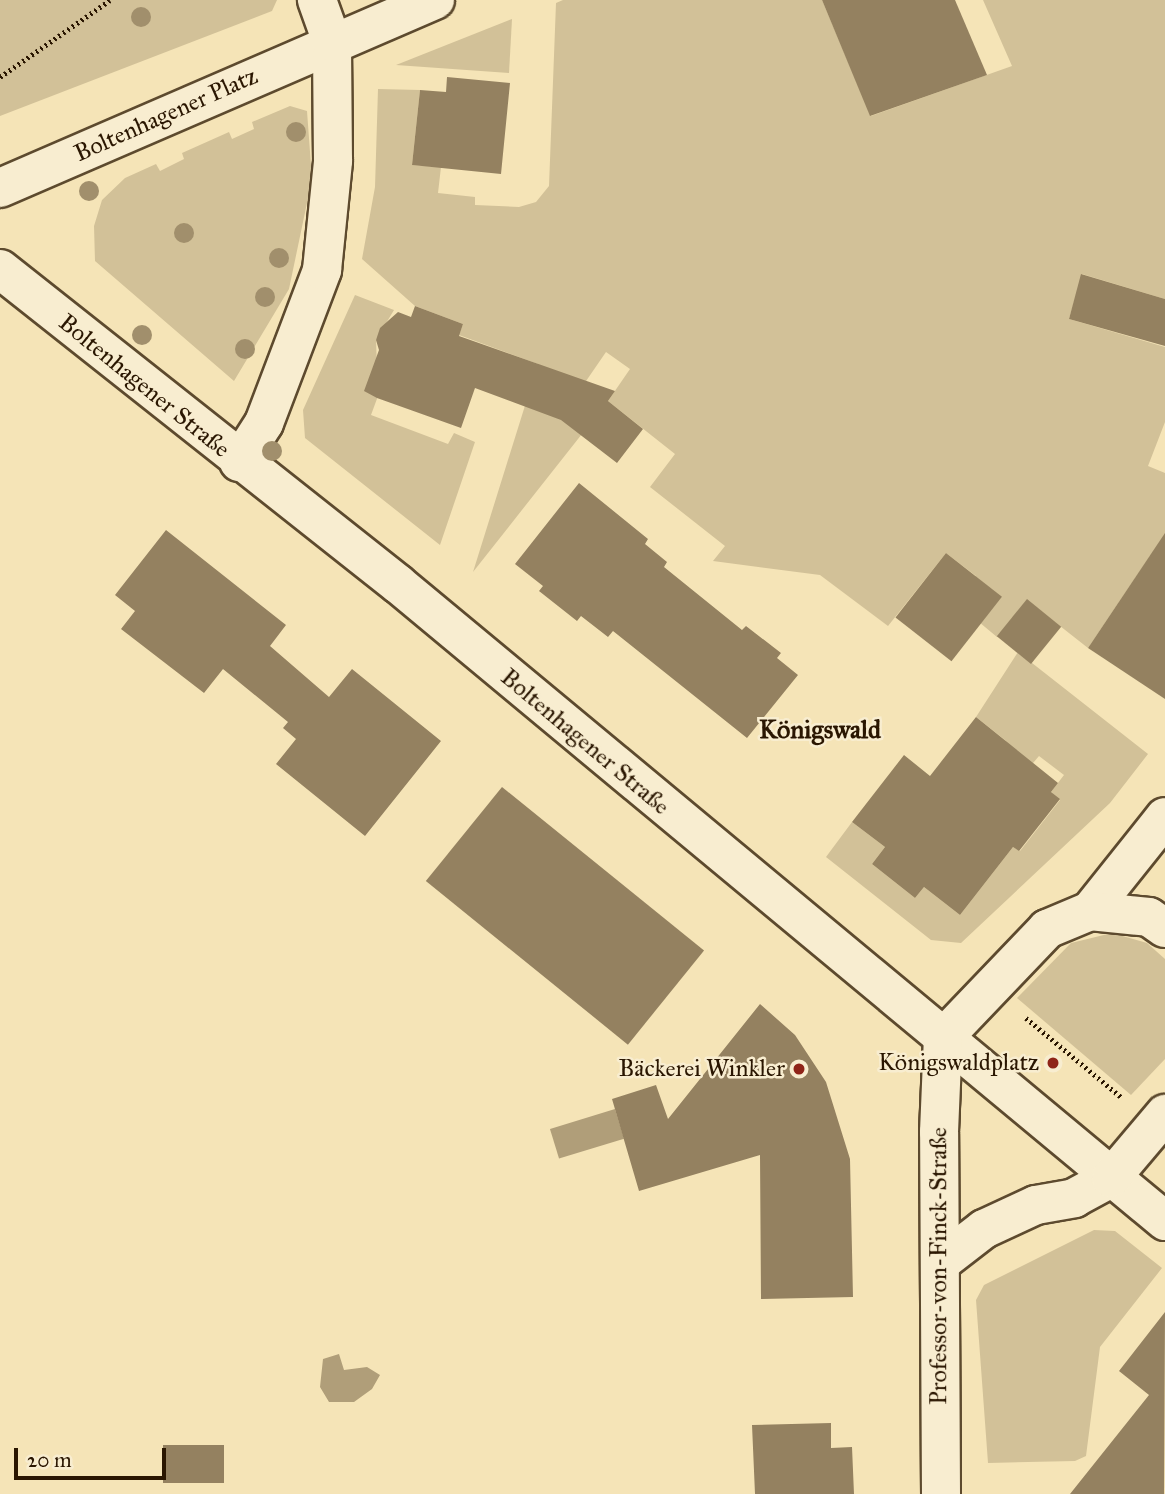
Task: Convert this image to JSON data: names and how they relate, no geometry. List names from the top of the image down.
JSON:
{
  "streets": {
    "street": ["Boltenhagener Platz", "Boltenhagener Straße", "Professor-von-Finck-Straße"]
  },
  "crossings": [
    ["Boltenhagener Straße", "Professor-von-Finck-Straße"]
  ],
  "districts": ["Königswald"],
  "places": ["Königswaldplatz", "Bäckerei Winkler"],
  "scale_bar": "20 m"
}
